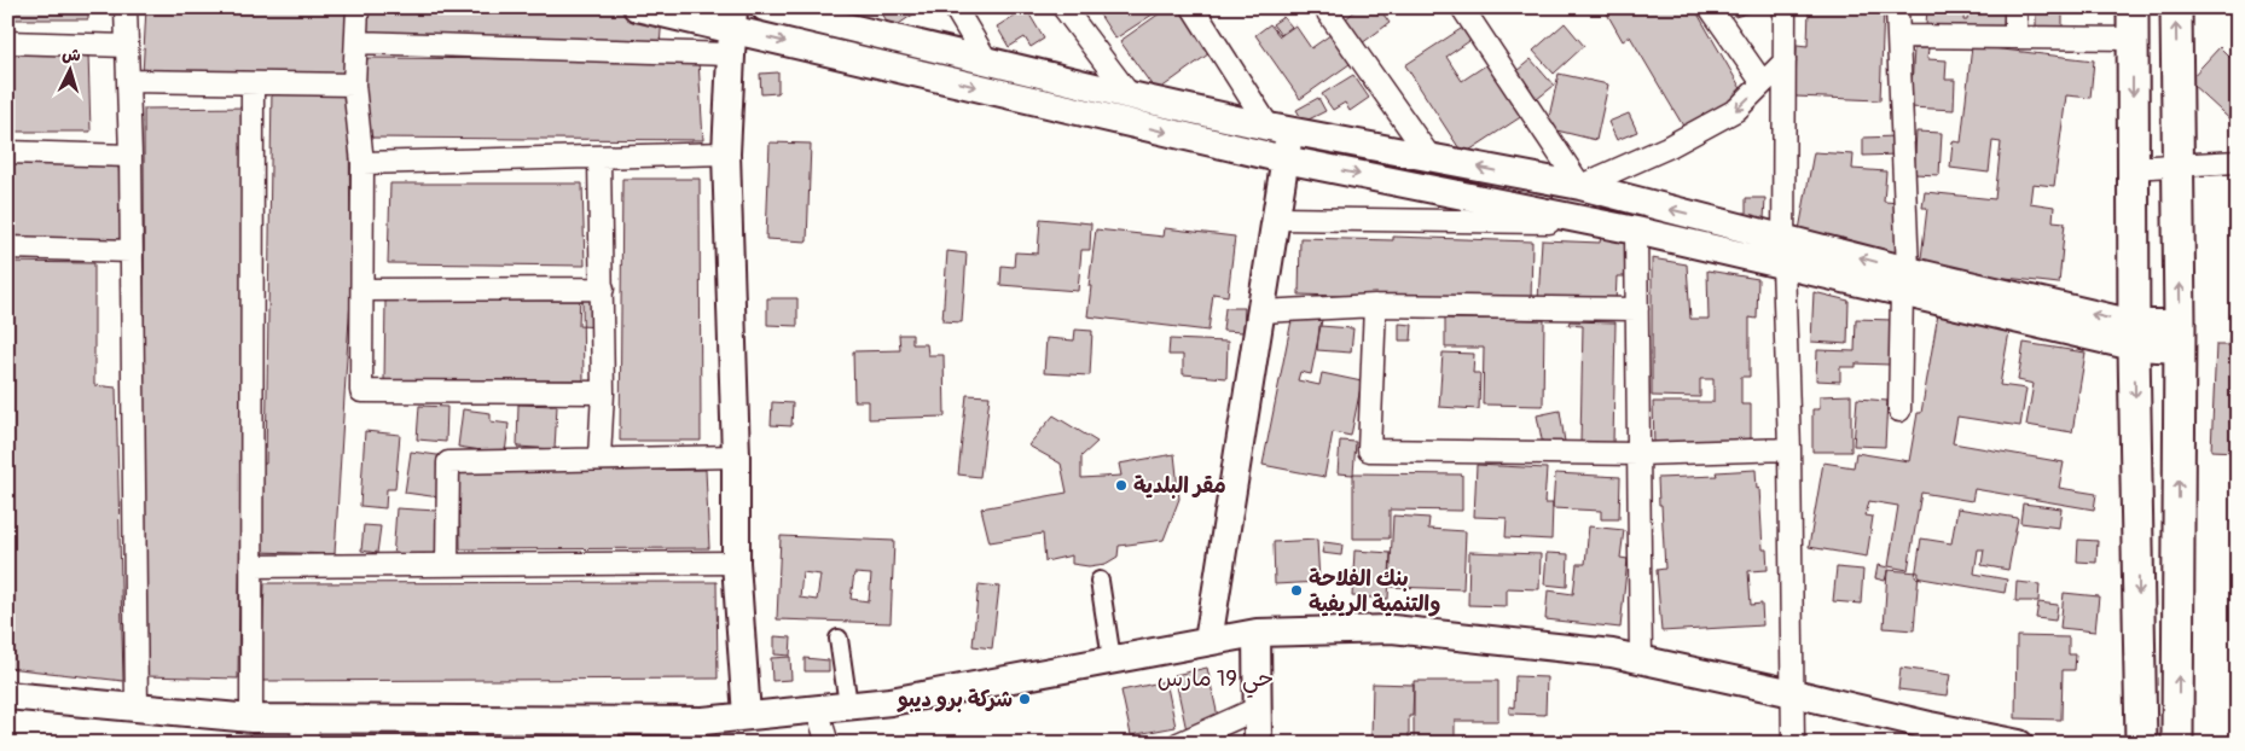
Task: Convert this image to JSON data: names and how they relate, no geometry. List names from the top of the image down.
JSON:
{
  "districts": ["حي 19 مارس"],
  "places": ["مقر البلدية", "بنك الفلاحة والتنمية الريفية", "شركة برو ديبو"],
  "north": "top"
}
